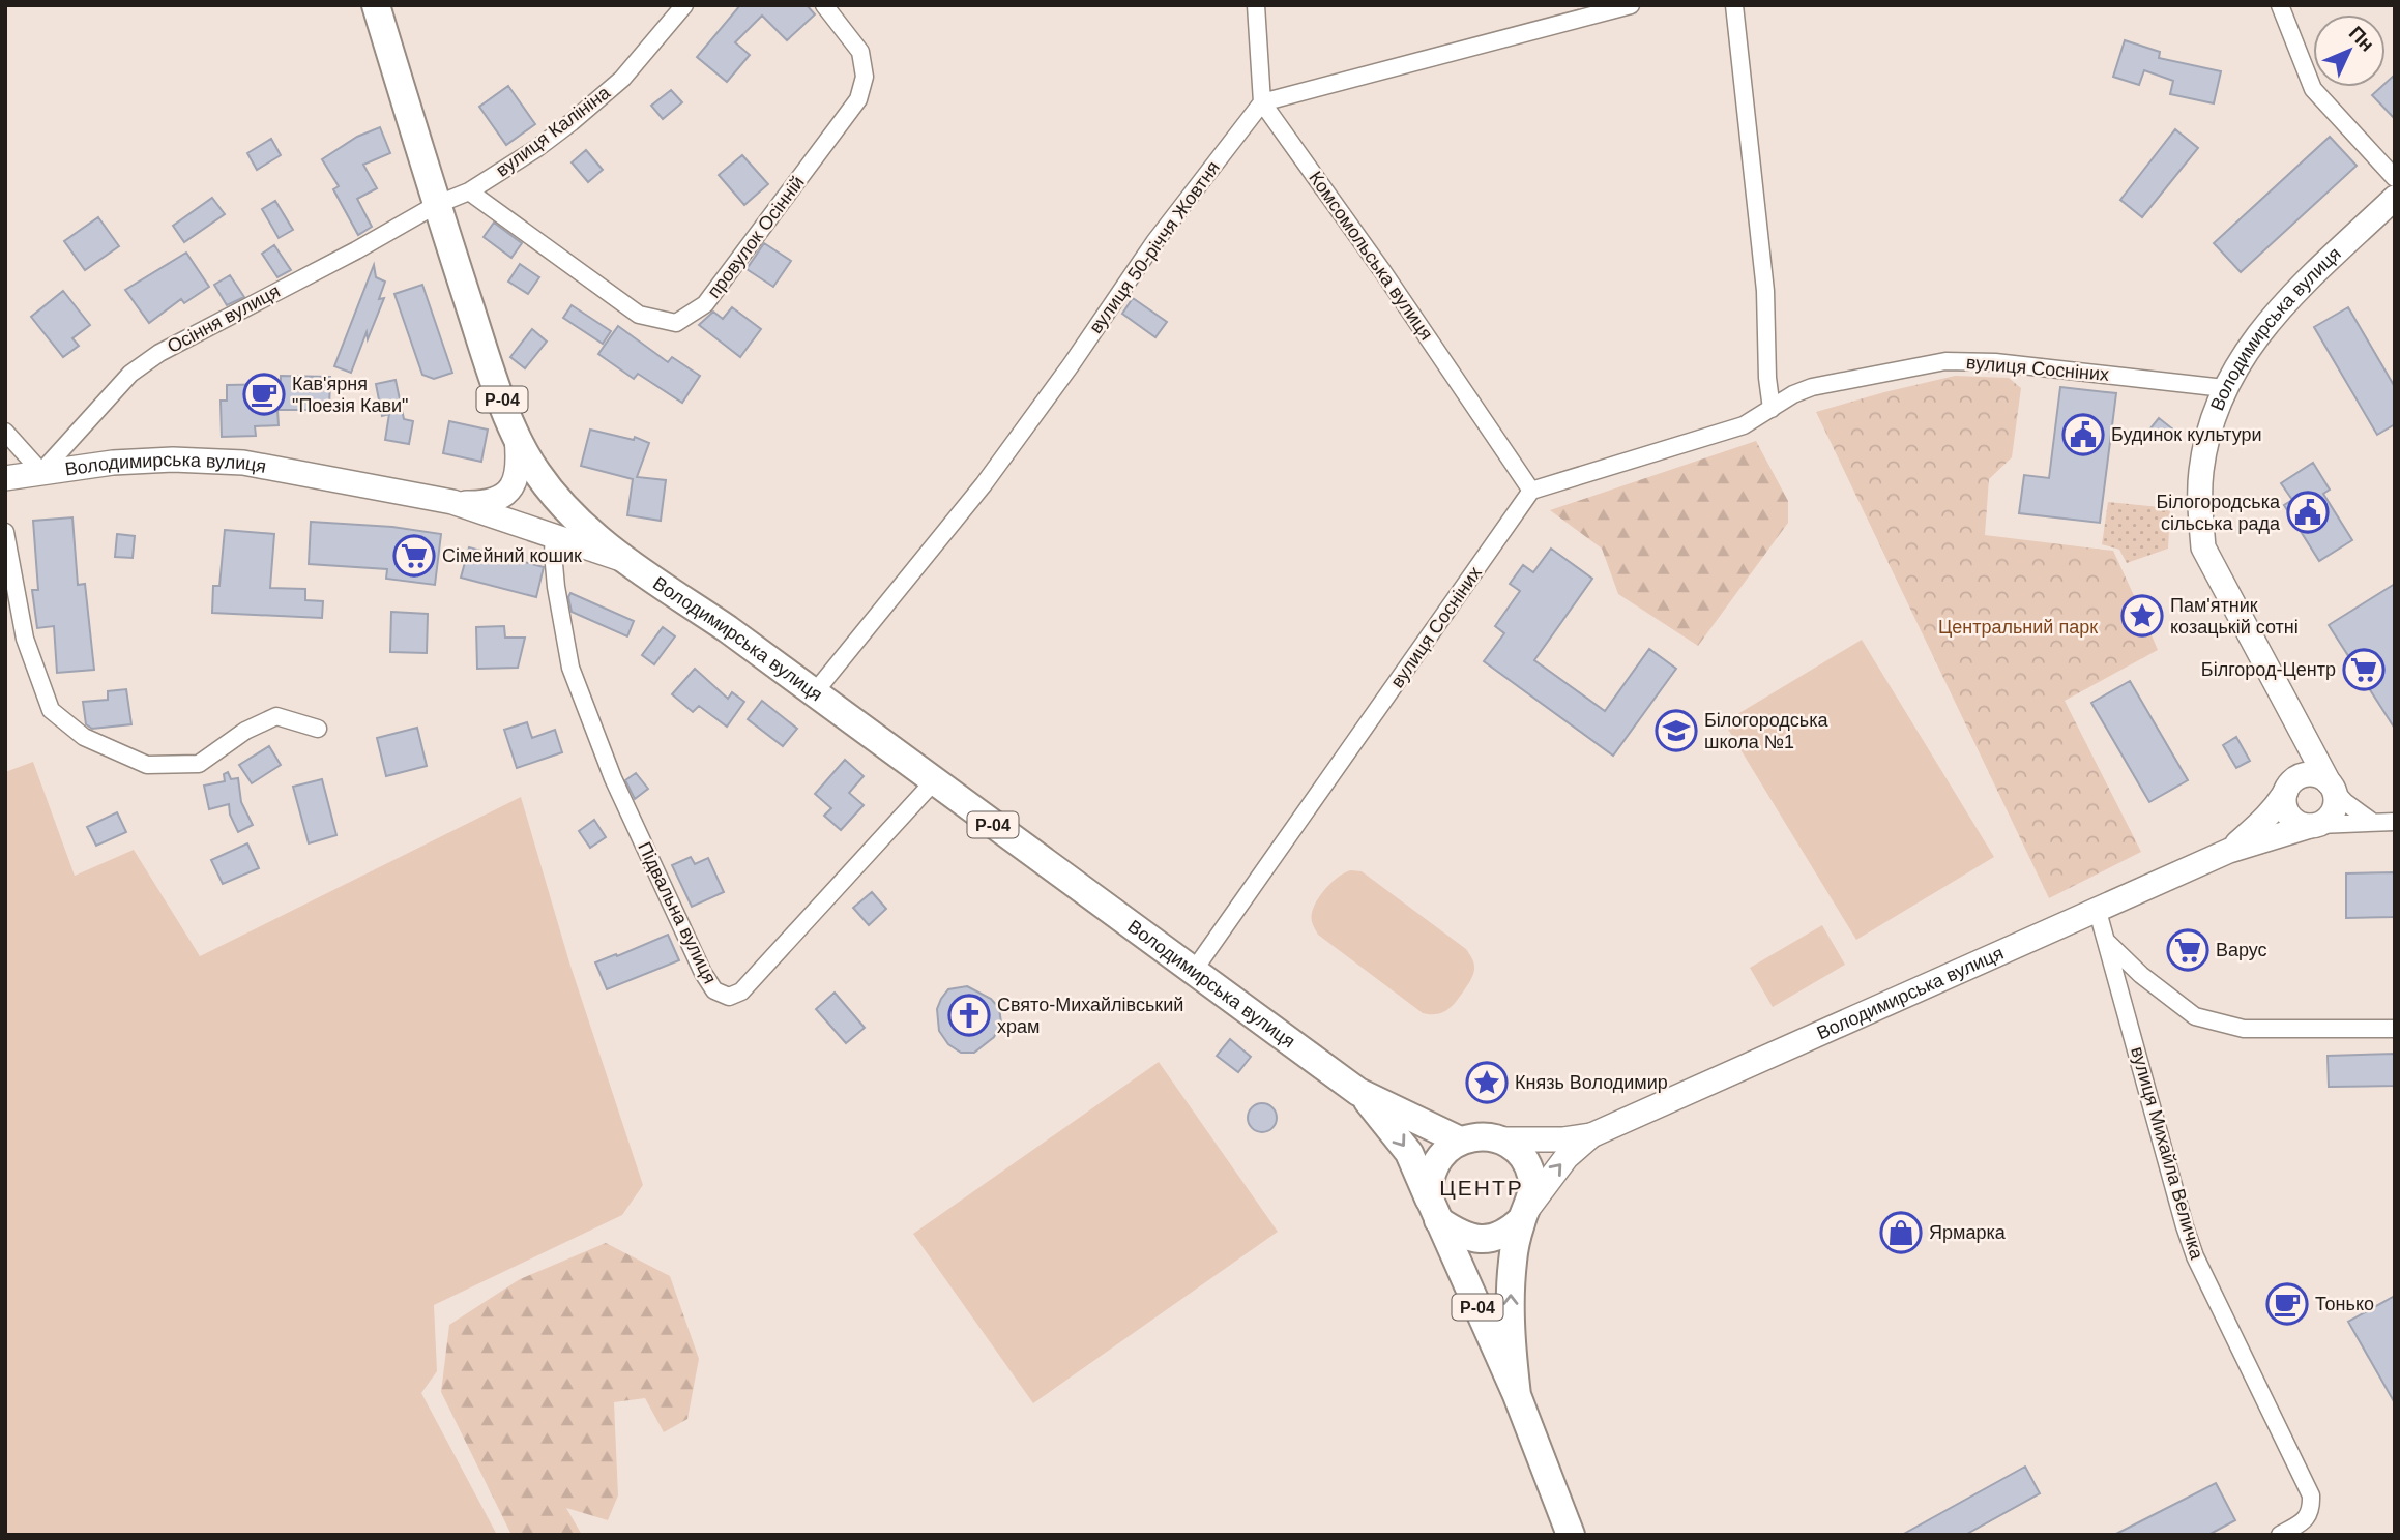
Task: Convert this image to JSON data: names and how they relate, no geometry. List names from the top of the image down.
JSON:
{
  "streets": {
    "main road": ["Володимирська вулиця", "Р-04"],
    "street": [
      "вулиця Калініна",
      "провулок Осінній",
      "вулиця 50-річчя Жовтня",
      "Комсомольська вулиця",
      "Осіння вулиця",
      "вулиця Сосніних",
      "Підвальна вулиця",
      "вулиця Михайла Величка"
    ]
  },
  "crossings": [
    ["вулиця Калініна", "провулок Осінній"],
    ["вулиця Калініна", "Осіння вулиця"],
    ["вулиця Калініна", "Р-04"],
    ["вулиця 50-річчя Жовтня", "Комсомольська вулиця"],
    ["вулиця 50-річчя Жовтня", "Володимирська вулиця"],
    ["Комсомольська вулиця", "вулиця Сосніних"],
    ["Осіння вулиця", "Володимирська вулиця"],
    ["Осіння вулиця", "Р-04"],
    ["Володимирська вулиця", "вулиця Сосніних"],
    ["Володимирська вулиця", "Р-04"],
    ["Володимирська вулиця", "Підвальна вулиця"],
    ["Володимирська вулиця", "вулиця Михайла Величка"]
  ],
  "districts": ["ЦЕНТР"],
  "parks": ["Центральний парк"],
  "places": {
    "cafe": ["Кав'ярня \"Поезія Кави\"", "Тонько"],
    "public building": ["Будинок культури", "Білогородська сільська рада"],
    "supermarket": ["Сімейний кошик", "Білгород-Центр", "Варус"],
    "place": ["Пам'ятник козацькій сотні", "Князь Володимир"],
    "school or university": ["Білогородська школа №1"],
    "church": ["Свято-Михайлівський храм"],
    "shop": ["Ярмарка"]
  },
  "north": "top right"
}
